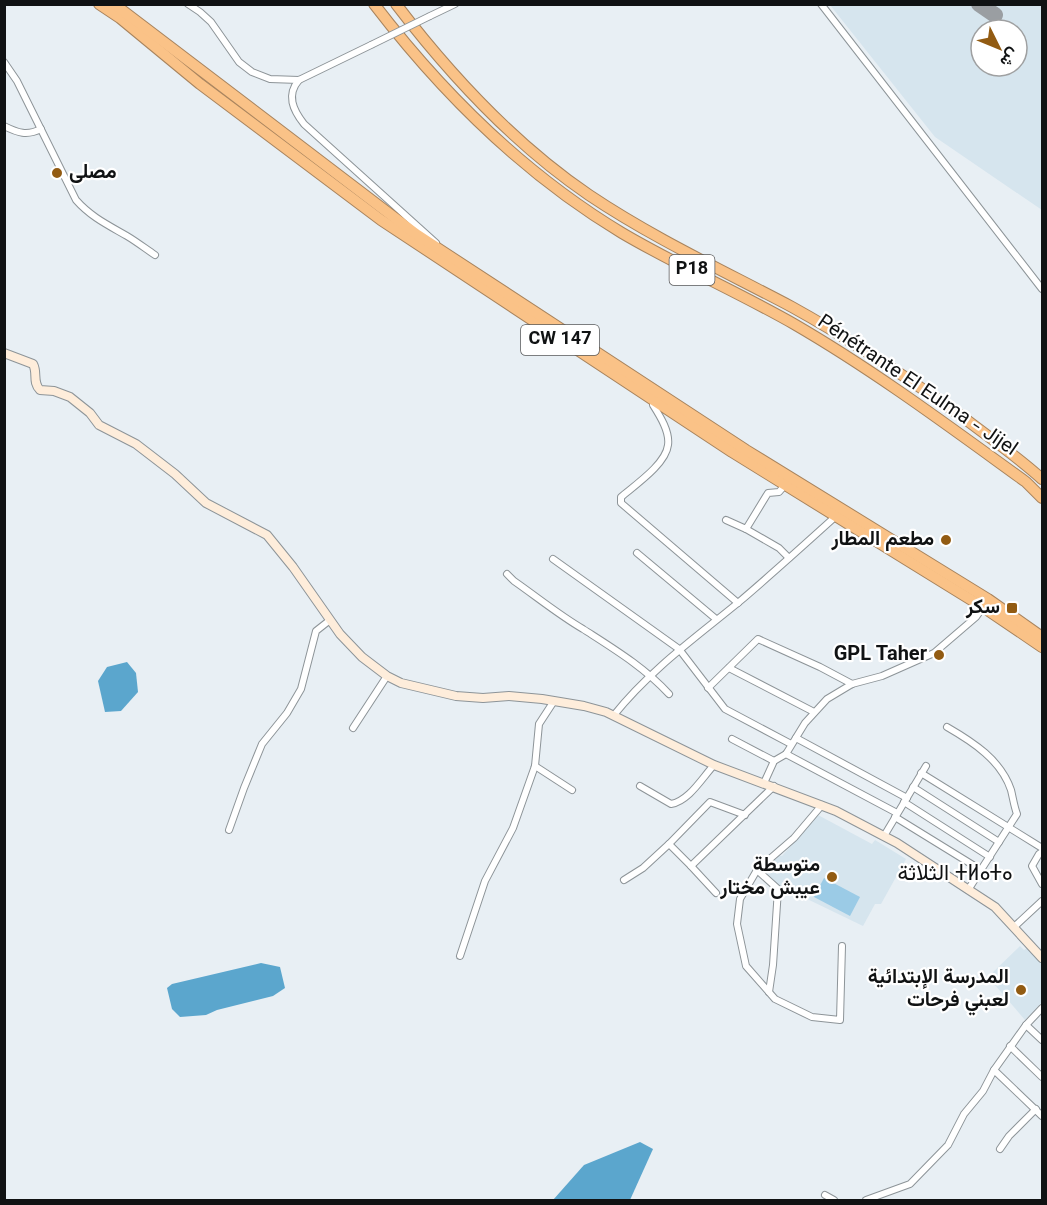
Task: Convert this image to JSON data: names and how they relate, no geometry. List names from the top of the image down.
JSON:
{
  "streets": {
    "highway": ["P18", "CW 147", "Pénétrante El Eulma - Jijel"]
  },
  "districts": ["الثلاثة ⵜⵍⴰⵜⴰ"],
  "places": {
    "other": [
      "مصلى",
      "مطعم المطار",
      "GPL Taher",
      "متوسطة عيبش مختار",
      "المدرسة الإبتدائية لعبني فرحات"
    ],
    "transit": ["سكر"]
  },
  "north": "bottom right"
}
